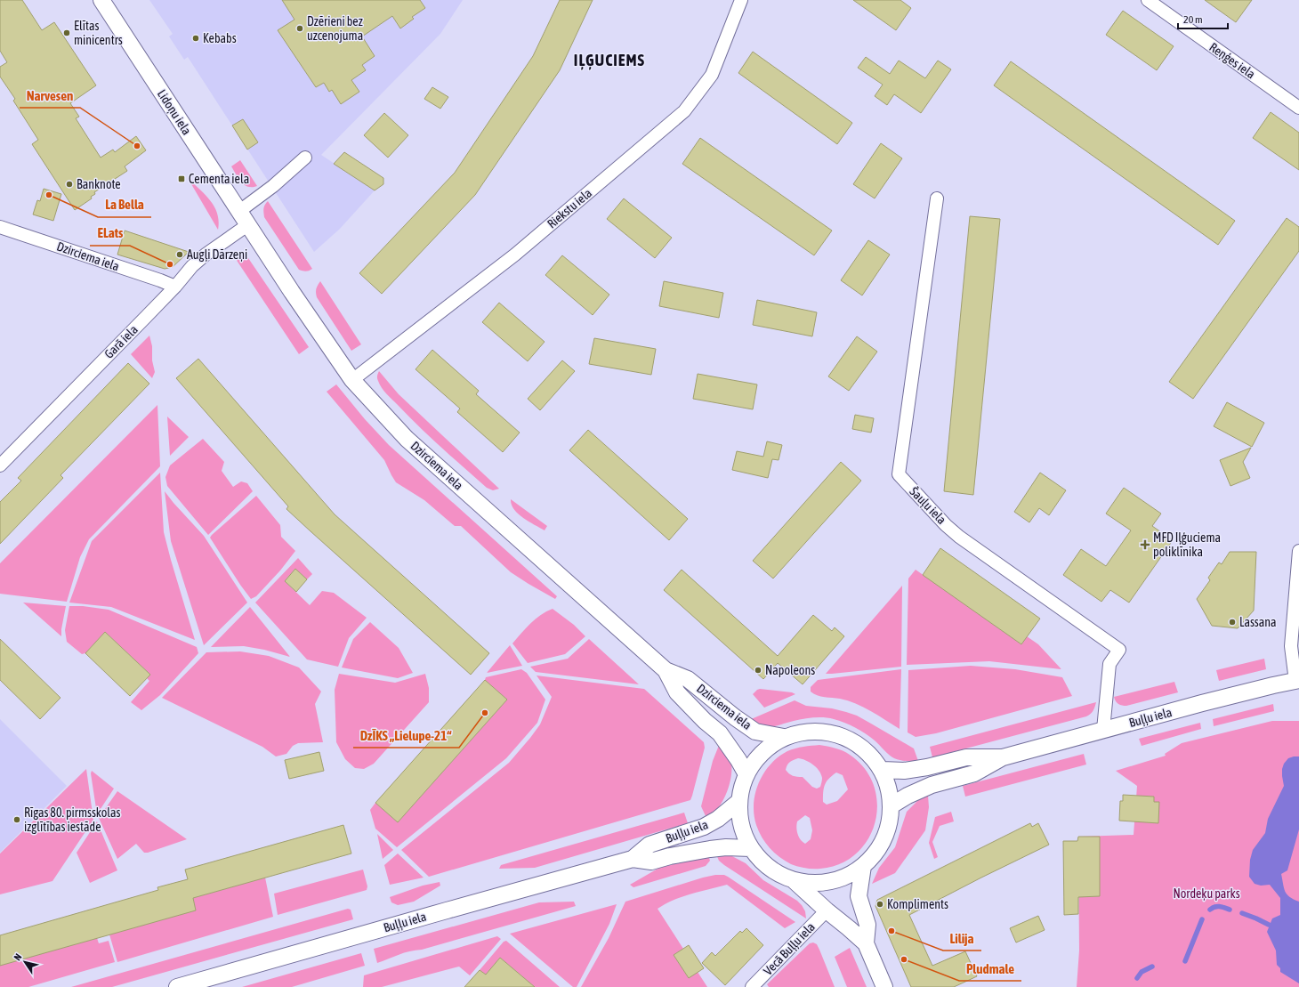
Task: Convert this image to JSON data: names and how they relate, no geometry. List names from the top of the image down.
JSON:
{
  "streets": {
    "street": [
      "Reņģes iela",
      "Lidoņu iela",
      "Riekstu iela",
      "Dzirciema iela",
      "Garā iela",
      "Šauļu iela",
      "Buļļu iela",
      "Vecā Buļļu iela"
    ]
  },
  "crossings": [
    ["Lidoņu iela", "Dzirciema iela"],
    ["Lidoņu iela", "Garā iela"],
    ["Riekstu iela", "Dzirciema iela"],
    ["Dzirciema iela", "Garā iela"],
    ["Šauļu iela", "Buļļu iela"]
  ],
  "districts": ["IĻĢUCIEMS"],
  "parks": ["Nordeķu parks"],
  "places": {
    "other": [
      "Dzērieni bez uzcenojuma",
      "Elītas minicentrs",
      "Kebabs",
      "Narvesen",
      "Banknote",
      "La Bella",
      "Augļi Dārzeņi",
      "ELats",
      "Lassana",
      "Napoleons",
      "DzĪKS „Lielupe-21“",
      "Rīgas 80. pirmsskolas izglītības iestāde",
      "Kompliments",
      "Lilija",
      "Pludmale"
    ],
    "transit": ["Cementa iela"],
    "health": ["MFD Iļģuciema poliklīnika"]
  },
  "scale_bar": "20 m",
  "north": "top left"
}
